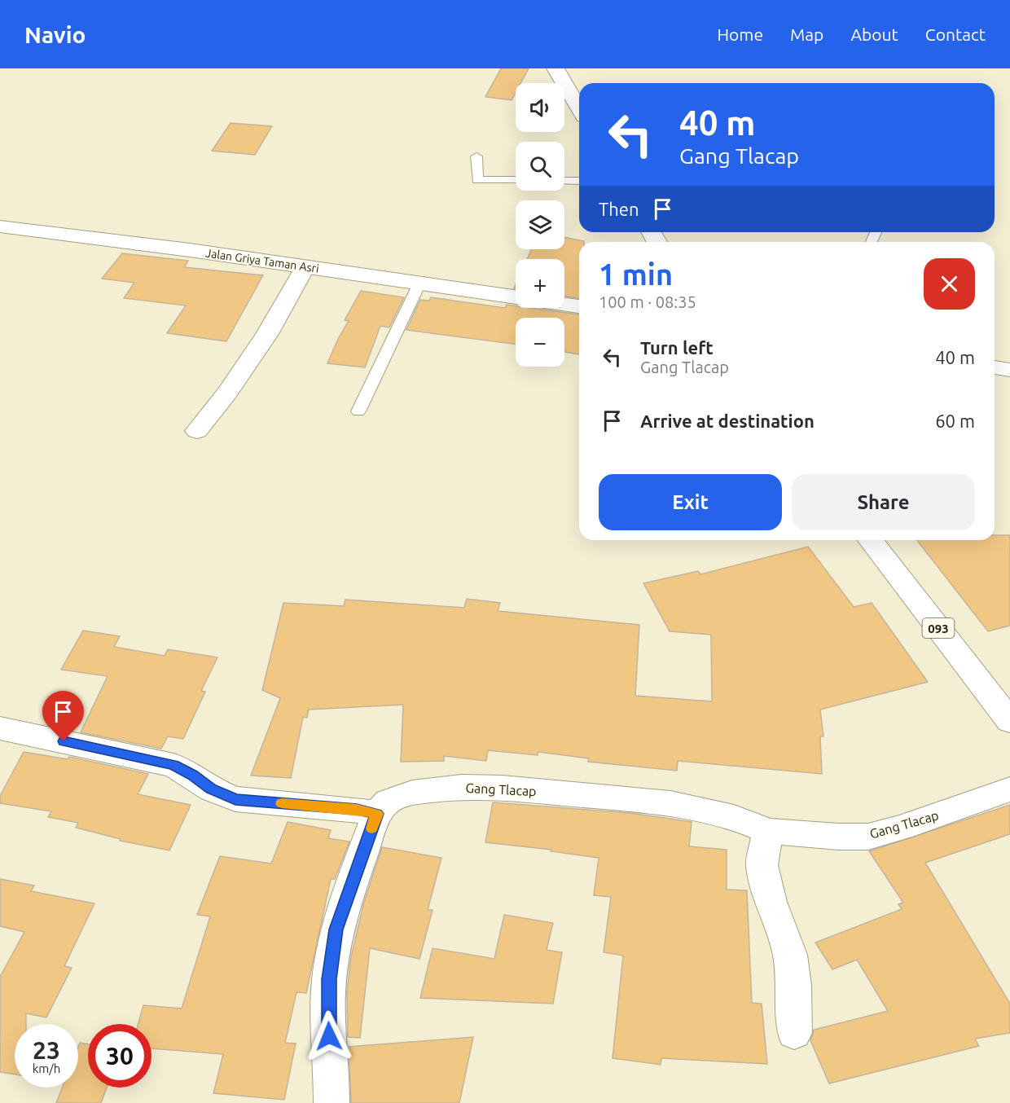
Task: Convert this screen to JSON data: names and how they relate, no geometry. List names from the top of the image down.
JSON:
{
  "streets": {
    "street": ["Jalan Griya Taman Asri", "093", "Gang Tlacap"]
  },
  "page": {
    "header": "Navio",
    "nav": [
      "Home",
      "Map",
      "About",
      "Contact"
    ],
    "map_buttons": ["+", "−"],
    "turn": ["40 m", "Gang Tlacap"],
    "then": "Then",
    "heading": ["1 min", "100 m · 08:35"],
    "list": [
      {
        "name": "Turn left",
        "note": "Gang Tlacap",
        "value": "40 m"
      },
      {
        "name": "Arrive at destination",
        "value": "60 m"
      }
    ],
    "buttons": ["Exit", "Share"],
    "speed": "23 km/h",
    "limit": "30"
  }
}
